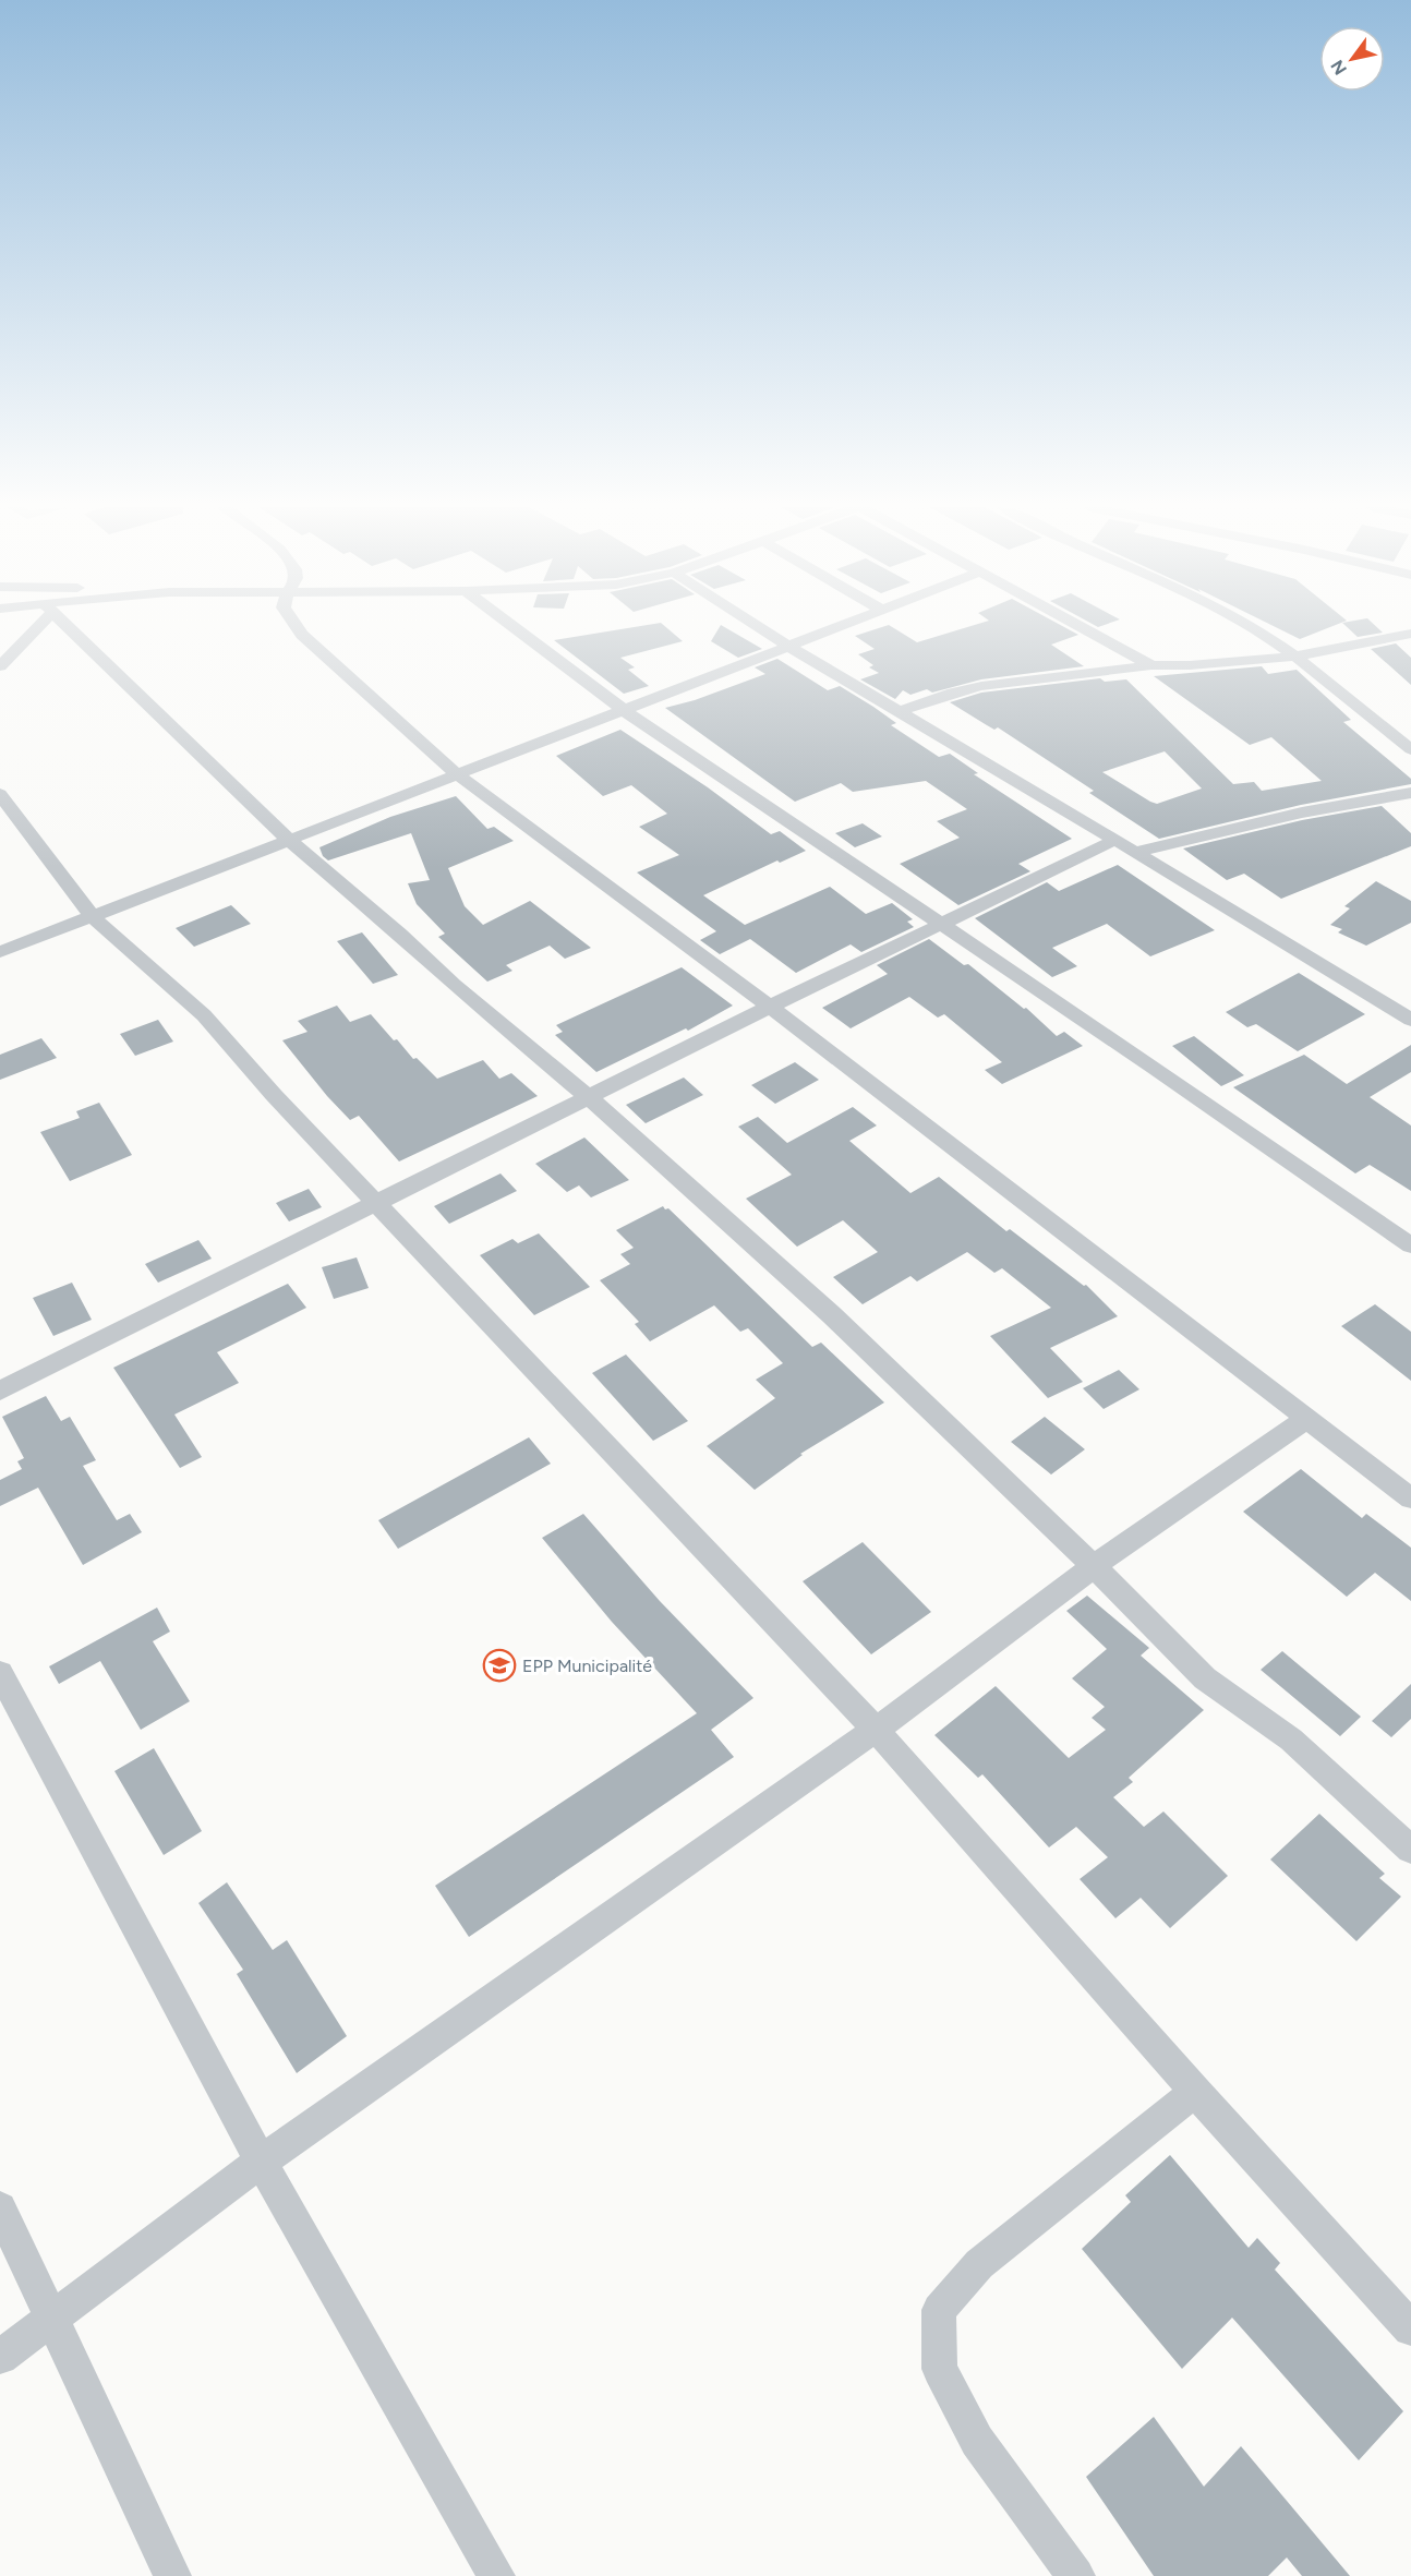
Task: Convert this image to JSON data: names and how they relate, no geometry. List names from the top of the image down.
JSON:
{
  "places": {
    "school or university": ["EPP Municipalité"]
  },
  "north": "bottom left"
}
